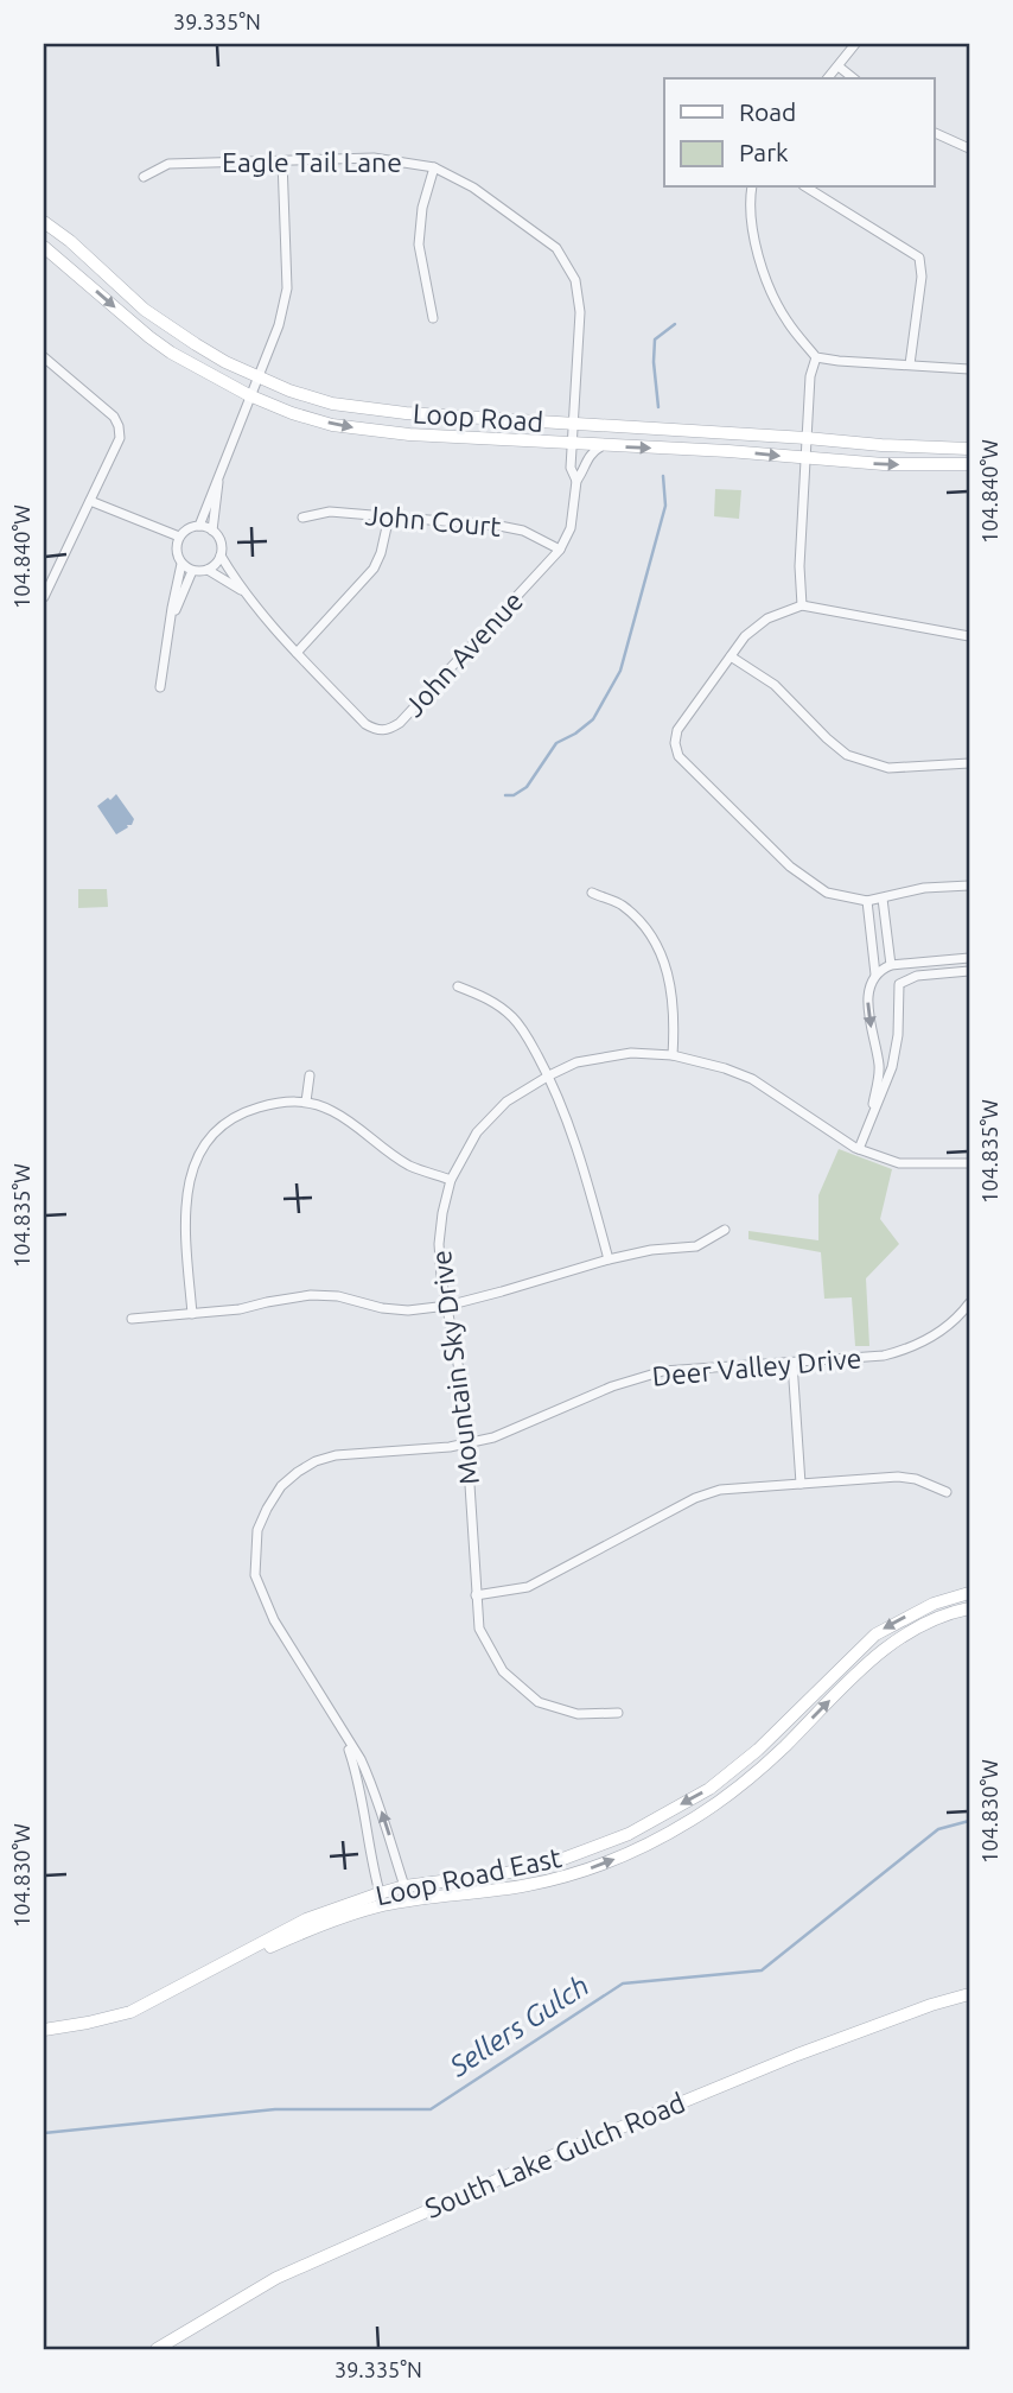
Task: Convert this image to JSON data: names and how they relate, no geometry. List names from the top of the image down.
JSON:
{
  "streets": {
    "street": [
      "Eagle Tail Lane",
      "Loop Road",
      "John Court",
      "John Avenue",
      "Mountain Sky Drive",
      "Deer Valley Drive",
      "Loop Road East",
      "South Lake Gulch Road"
    ]
  },
  "crossings": [
    ["Eagle Tail Lane", "Loop Road"],
    ["Eagle Tail Lane", "John Avenue"],
    ["Loop Road", "John Avenue"],
    ["John Court", "John Avenue"],
    ["Mountain Sky Drive", "Deer Valley Drive"]
  ],
  "water": ["Sellers Gulch"],
  "legend": ["Road", "Park"],
  "coordinates": [
    "39.335°N",
    "104.840°W",
    "104.835°W",
    "104.830°W"
  ]
}
